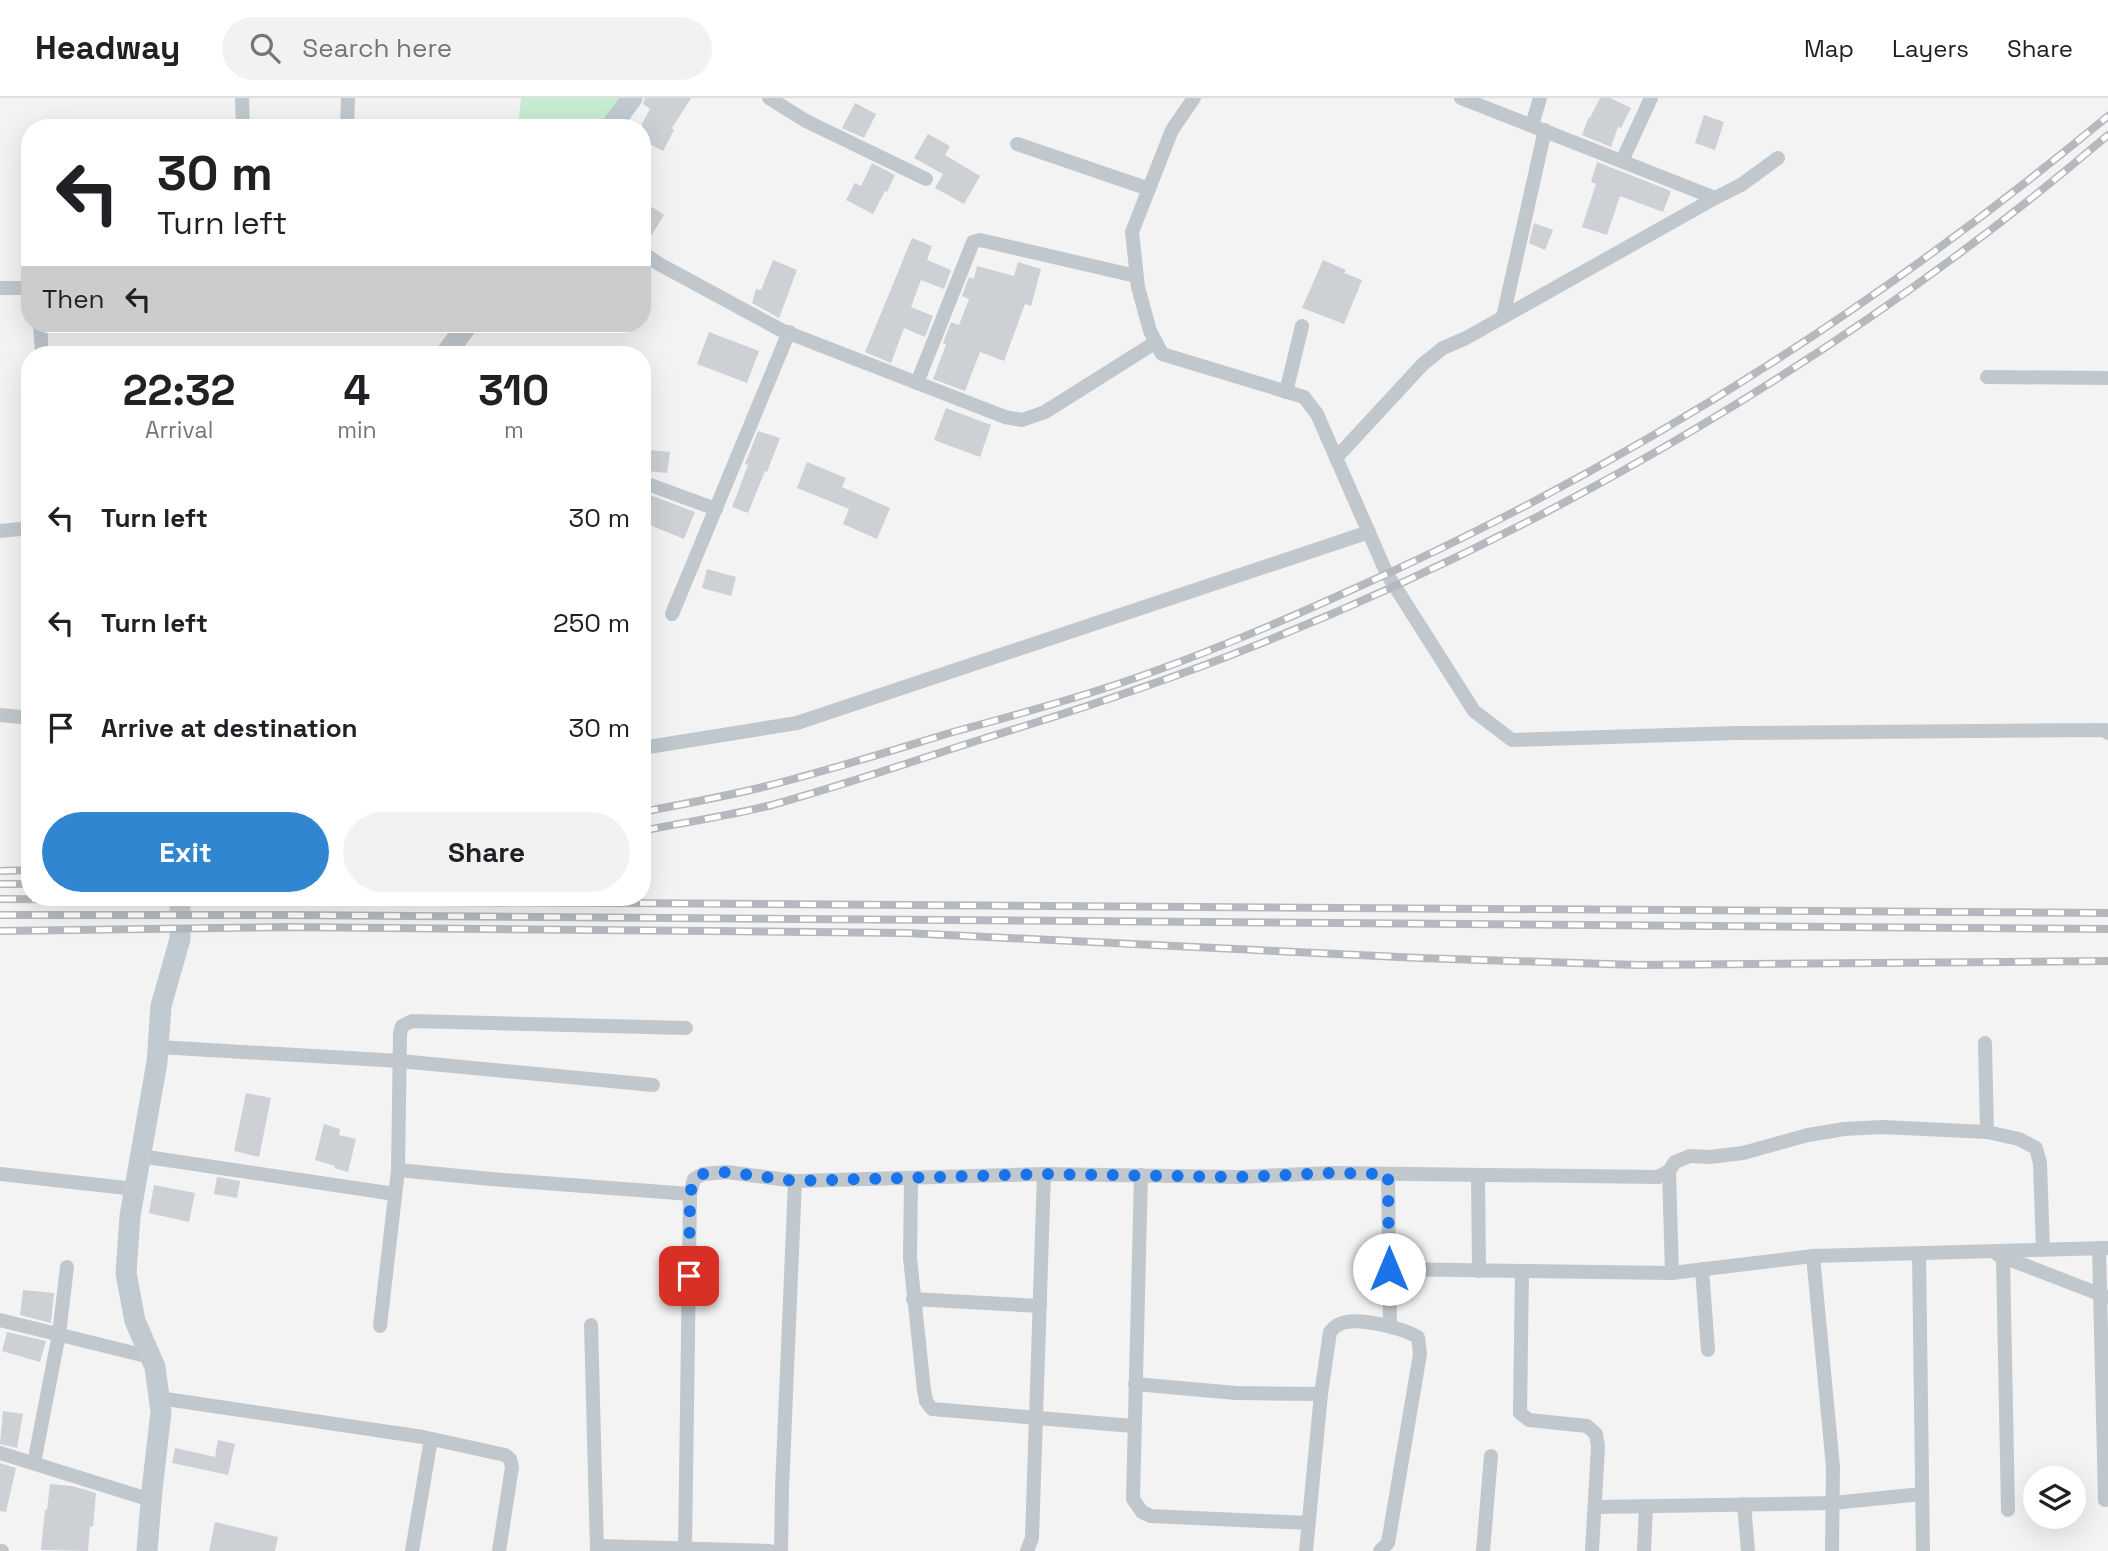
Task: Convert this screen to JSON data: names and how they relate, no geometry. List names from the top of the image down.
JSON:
{
  "page": {
    "header": "Headway",
    "search": "Search here",
    "nav": ["Map", "Layers", "Share"],
    "turn": ["30 m", "Turn left"],
    "then": "Then",
    "eta": [
      "22:32",
      "Arrival",
      "4",
      "min",
      "310",
      "m"
    ],
    "list": [
      {
        "name": "Turn left",
        "value": "30 m"
      },
      {
        "name": "Turn left",
        "value": "250 m"
      },
      {
        "name": "Arrive at destination",
        "value": "30 m"
      }
    ],
    "buttons": ["Exit", "Share"]
  }
}
